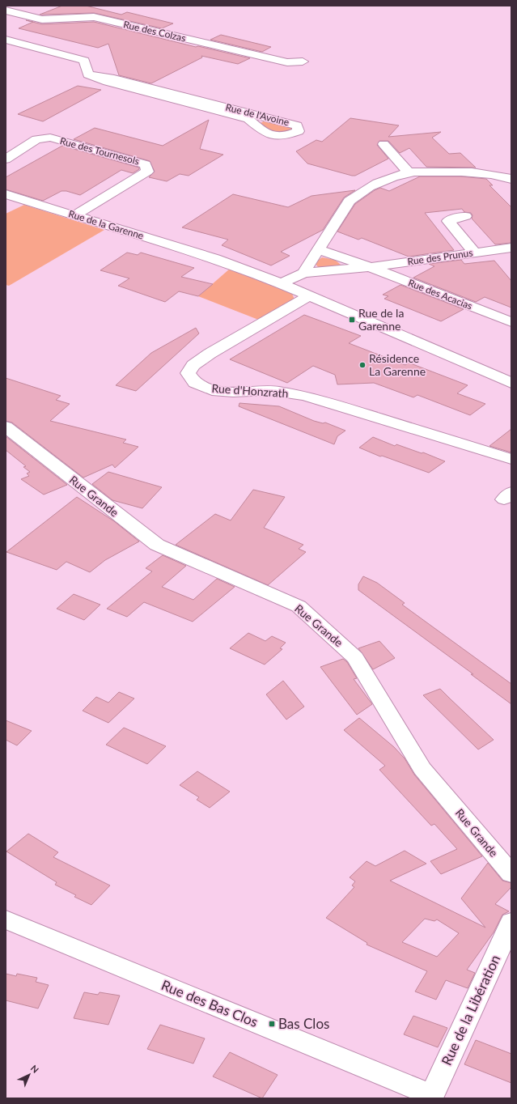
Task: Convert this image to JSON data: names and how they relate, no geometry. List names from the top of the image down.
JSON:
{
  "streets": {
    "street": [
      "Rue des Colzas",
      "Rue de l'Avoine",
      "Rue des Tournesols",
      "Rue de la Garenne",
      "Rue des Prunus",
      "Rue des Acacias",
      "Rue d'Honzrath",
      "Rue Grande",
      "Rue des Bas Clos",
      "Rue de la Libération"
    ]
  },
  "crossings": [
    ["Rue des Tournesols", "Rue de la Garenne"],
    ["Rue de la Garenne", "Rue d'Honzrath"],
    ["Rue des Prunus", "Rue des Acacias"],
    ["Rue des Bas Clos", "Rue de la Libération"]
  ],
  "places": {
    "transit": ["Rue de la Garenne", "Bas Clos"],
    "other": ["Résidence La Garenne"]
  },
  "north": "top right"
}
